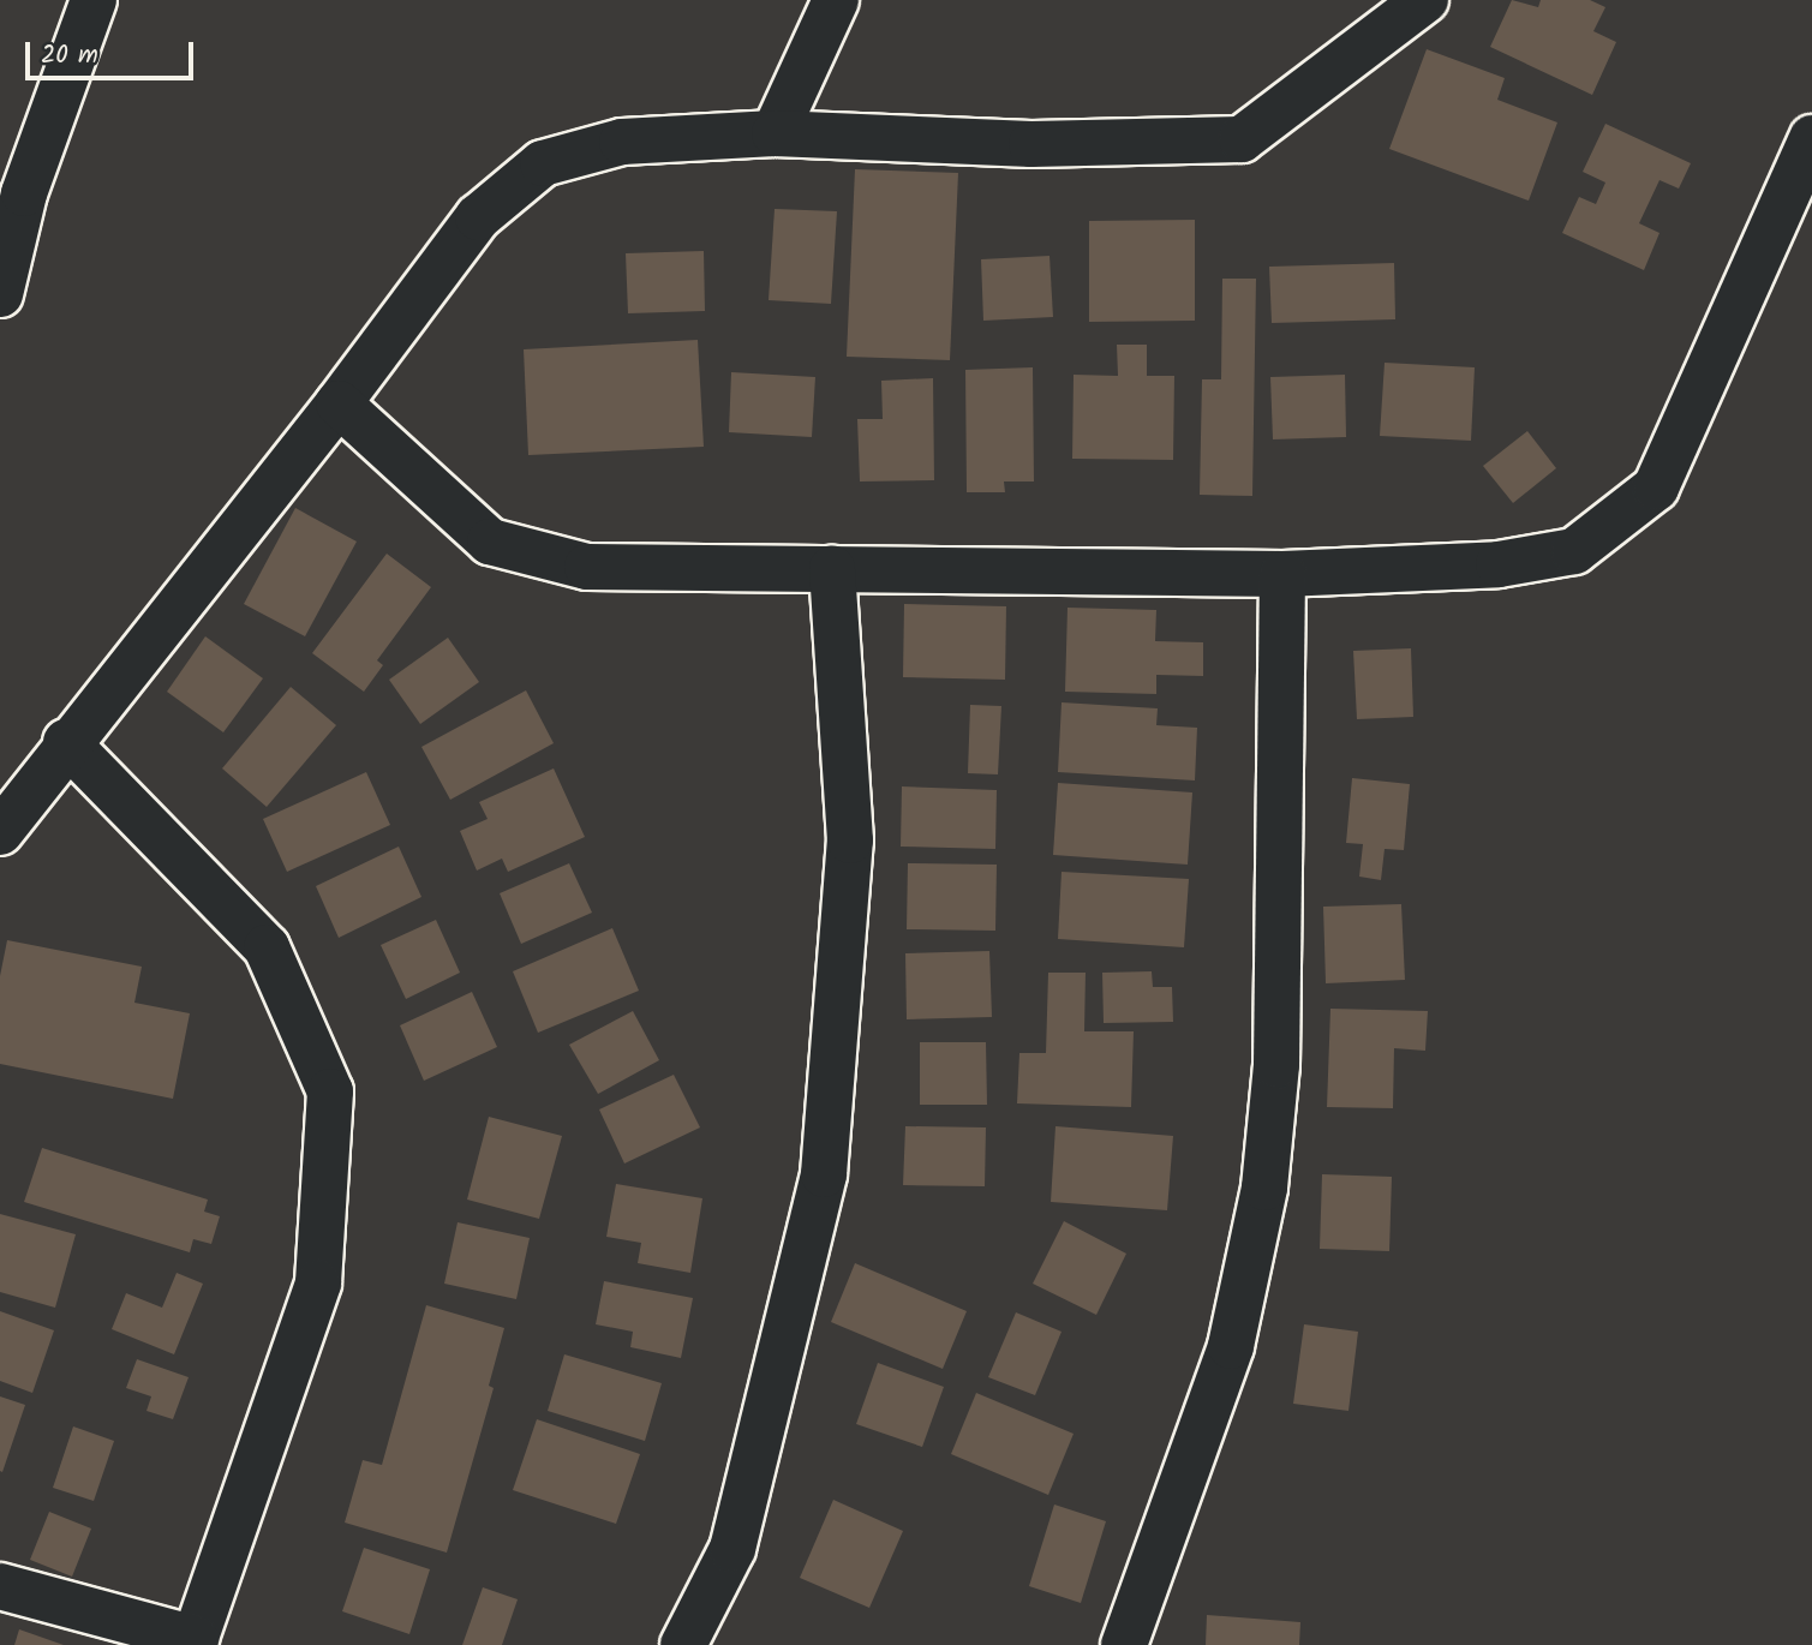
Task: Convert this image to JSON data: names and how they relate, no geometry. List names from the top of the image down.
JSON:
{
  "scale_bar": "20 m"
}
